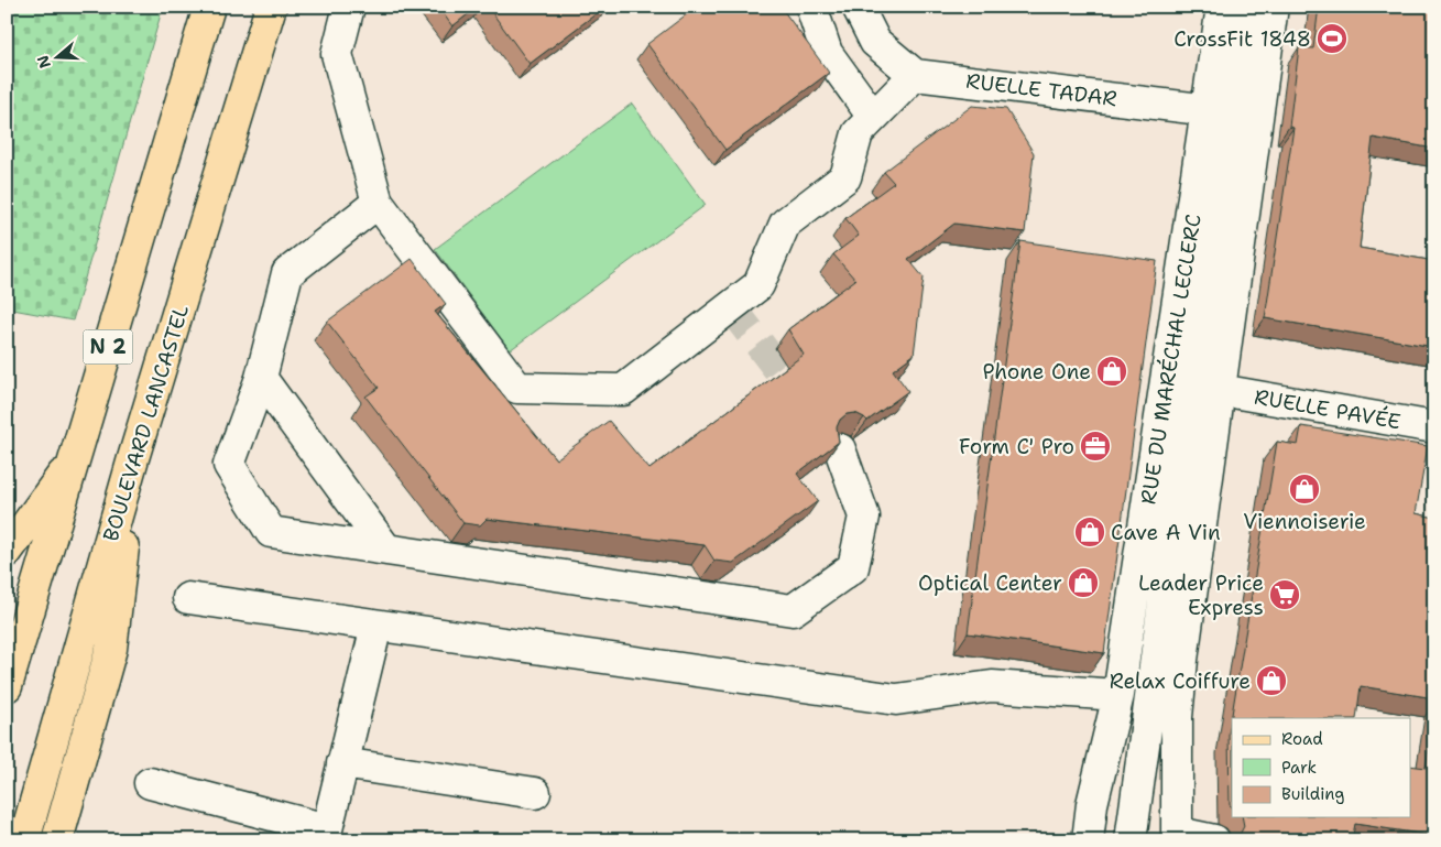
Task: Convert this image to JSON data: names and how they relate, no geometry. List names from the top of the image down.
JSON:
{
  "streets": {
    "main road": ["N 2", "BOULEVARD LANCASTEL"],
    "street": ["RUELLE TADAR", "RUE DU MARÉCHAL LECLERC", "RUELLE PAVÉE"]
  },
  "crossings": [
    ["RUELLE TADAR", "RUE DU MARÉCHAL LECLERC"],
    ["RUE DU MARÉCHAL LECLERC", "RUELLE PAVÉE"]
  ],
  "places": {
    "sports": ["CrossFit 1848"],
    "shop": [
      "Phone One",
      "Viennoiserie",
      "Cave A Vin",
      "Optical Center",
      "Relax Coiffure"
    ],
    "office": ["Form C' Pro"],
    "supermarket": ["Leader Price Express"]
  },
  "legend": ["Road", "Park", "Building"],
  "north": "left"
}
